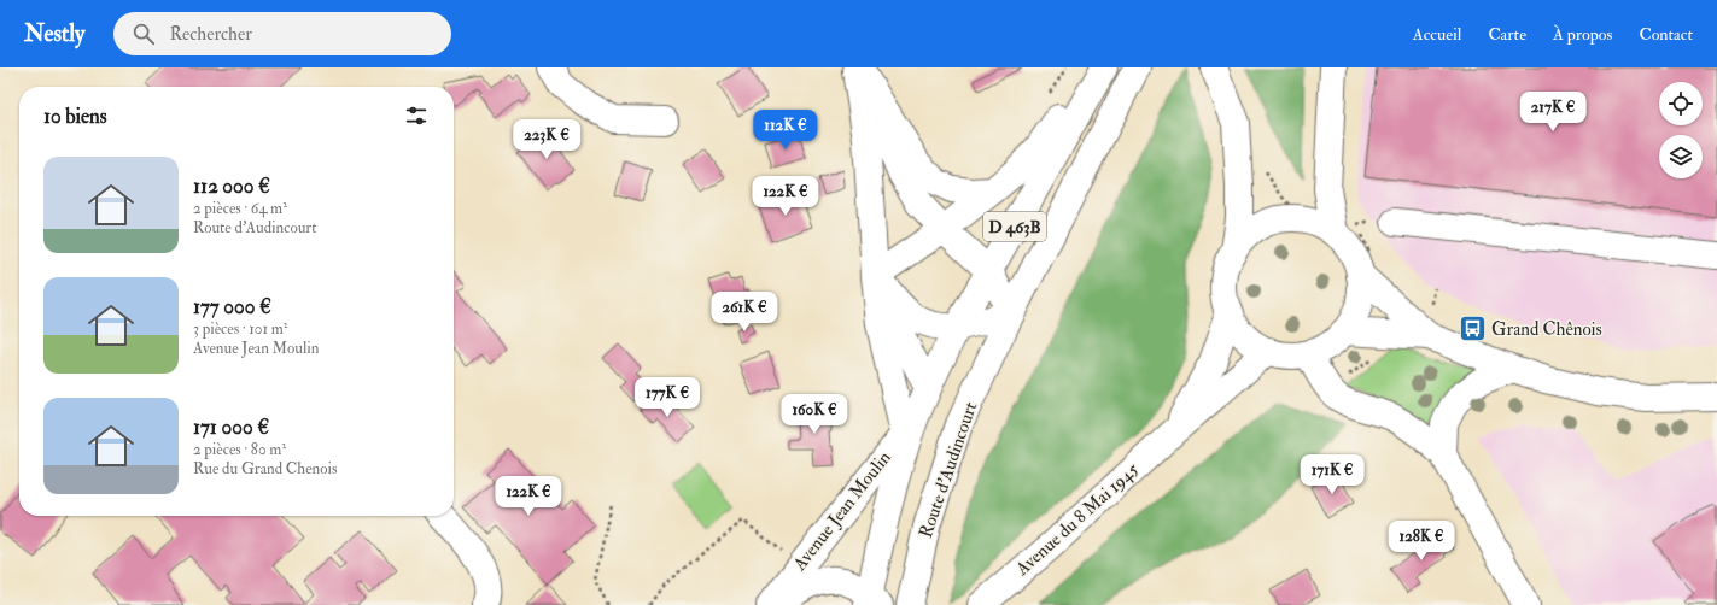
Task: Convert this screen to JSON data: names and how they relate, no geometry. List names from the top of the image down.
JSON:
{
  "streets": {
    "street": [
      "D 463B",
      "Route d'Audincourt",
      "Avenue Jean Moulin",
      "Avenue du 8 Mai 1945"
    ]
  },
  "crossings": [
    ["D 463B", "Avenue Jean Moulin"]
  ],
  "places": {
    "bus stop": ["Grand Chênois"]
  },
  "page": {
    "header": "Nestly",
    "search": "Rechercher",
    "nav": [
      "Accueil",
      "Carte",
      "À propos",
      "Contact"
    ],
    "heading": "10 biens",
    "price": [
      "217K €",
      "112K €",
      "223K €",
      "122K €",
      "261K €",
      "177K €",
      "160K €",
      "171K €",
      "122K €",
      "128K €"
    ],
    "list": [
      {
        "name": "112 000 €",
        "note": "2 pièces · 64 m² · Route d'Audincourt"
      },
      {
        "name": "177 000 €",
        "note": "3 pièces · 101 m² · Avenue Jean Moulin"
      },
      {
        "name": "171 000 €",
        "note": "2 pièces · 80 m² · Rue du Grand Chenois"
      }
    ]
  }
}
